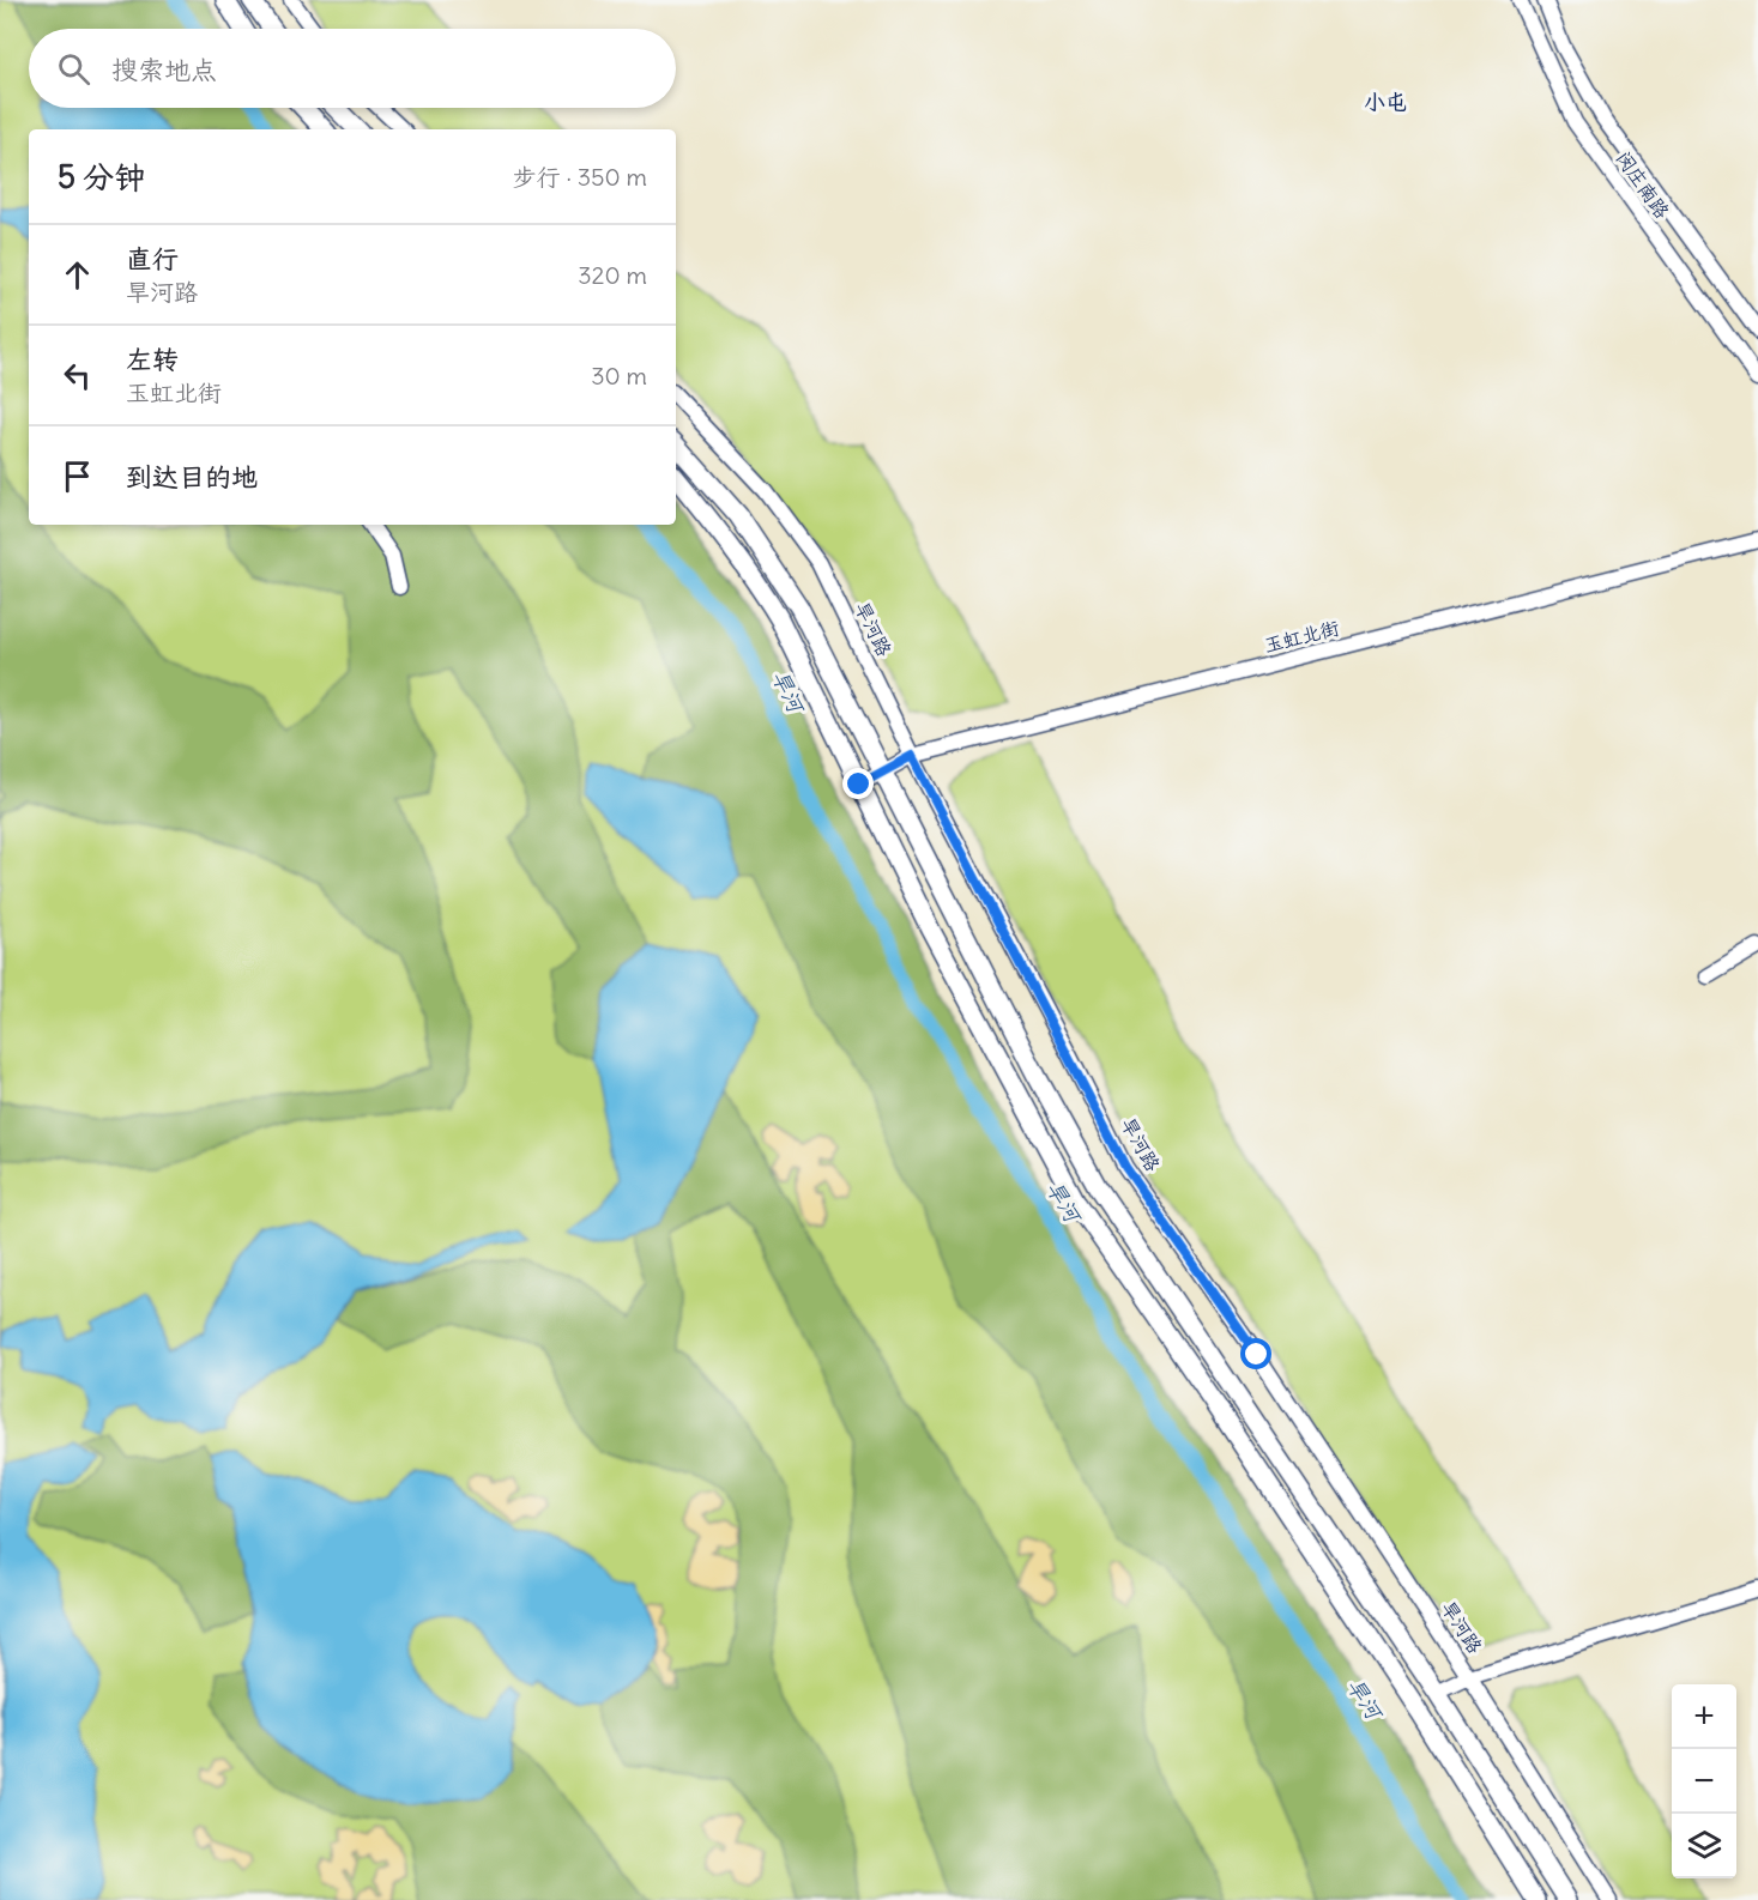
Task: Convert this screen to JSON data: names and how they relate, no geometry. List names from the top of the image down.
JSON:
{
  "streets": {
    "street": ["闵庄南路", "旱河路", "玉虹北街"]
  },
  "crossings": [
    ["旱河路", "玉虹北街"]
  ],
  "districts": ["小屯"],
  "water": ["旱河"],
  "page": {
    "search": "搜索地点",
    "heading": ["5 分钟", "步行 · 350 m"],
    "list": [
      ["直行", "旱河路", "320 m"],
      ["左转", "玉虹北街", "30 m"],
      "到达目的地"
    ],
    "map_buttons": ["+", "−"]
  }
}
